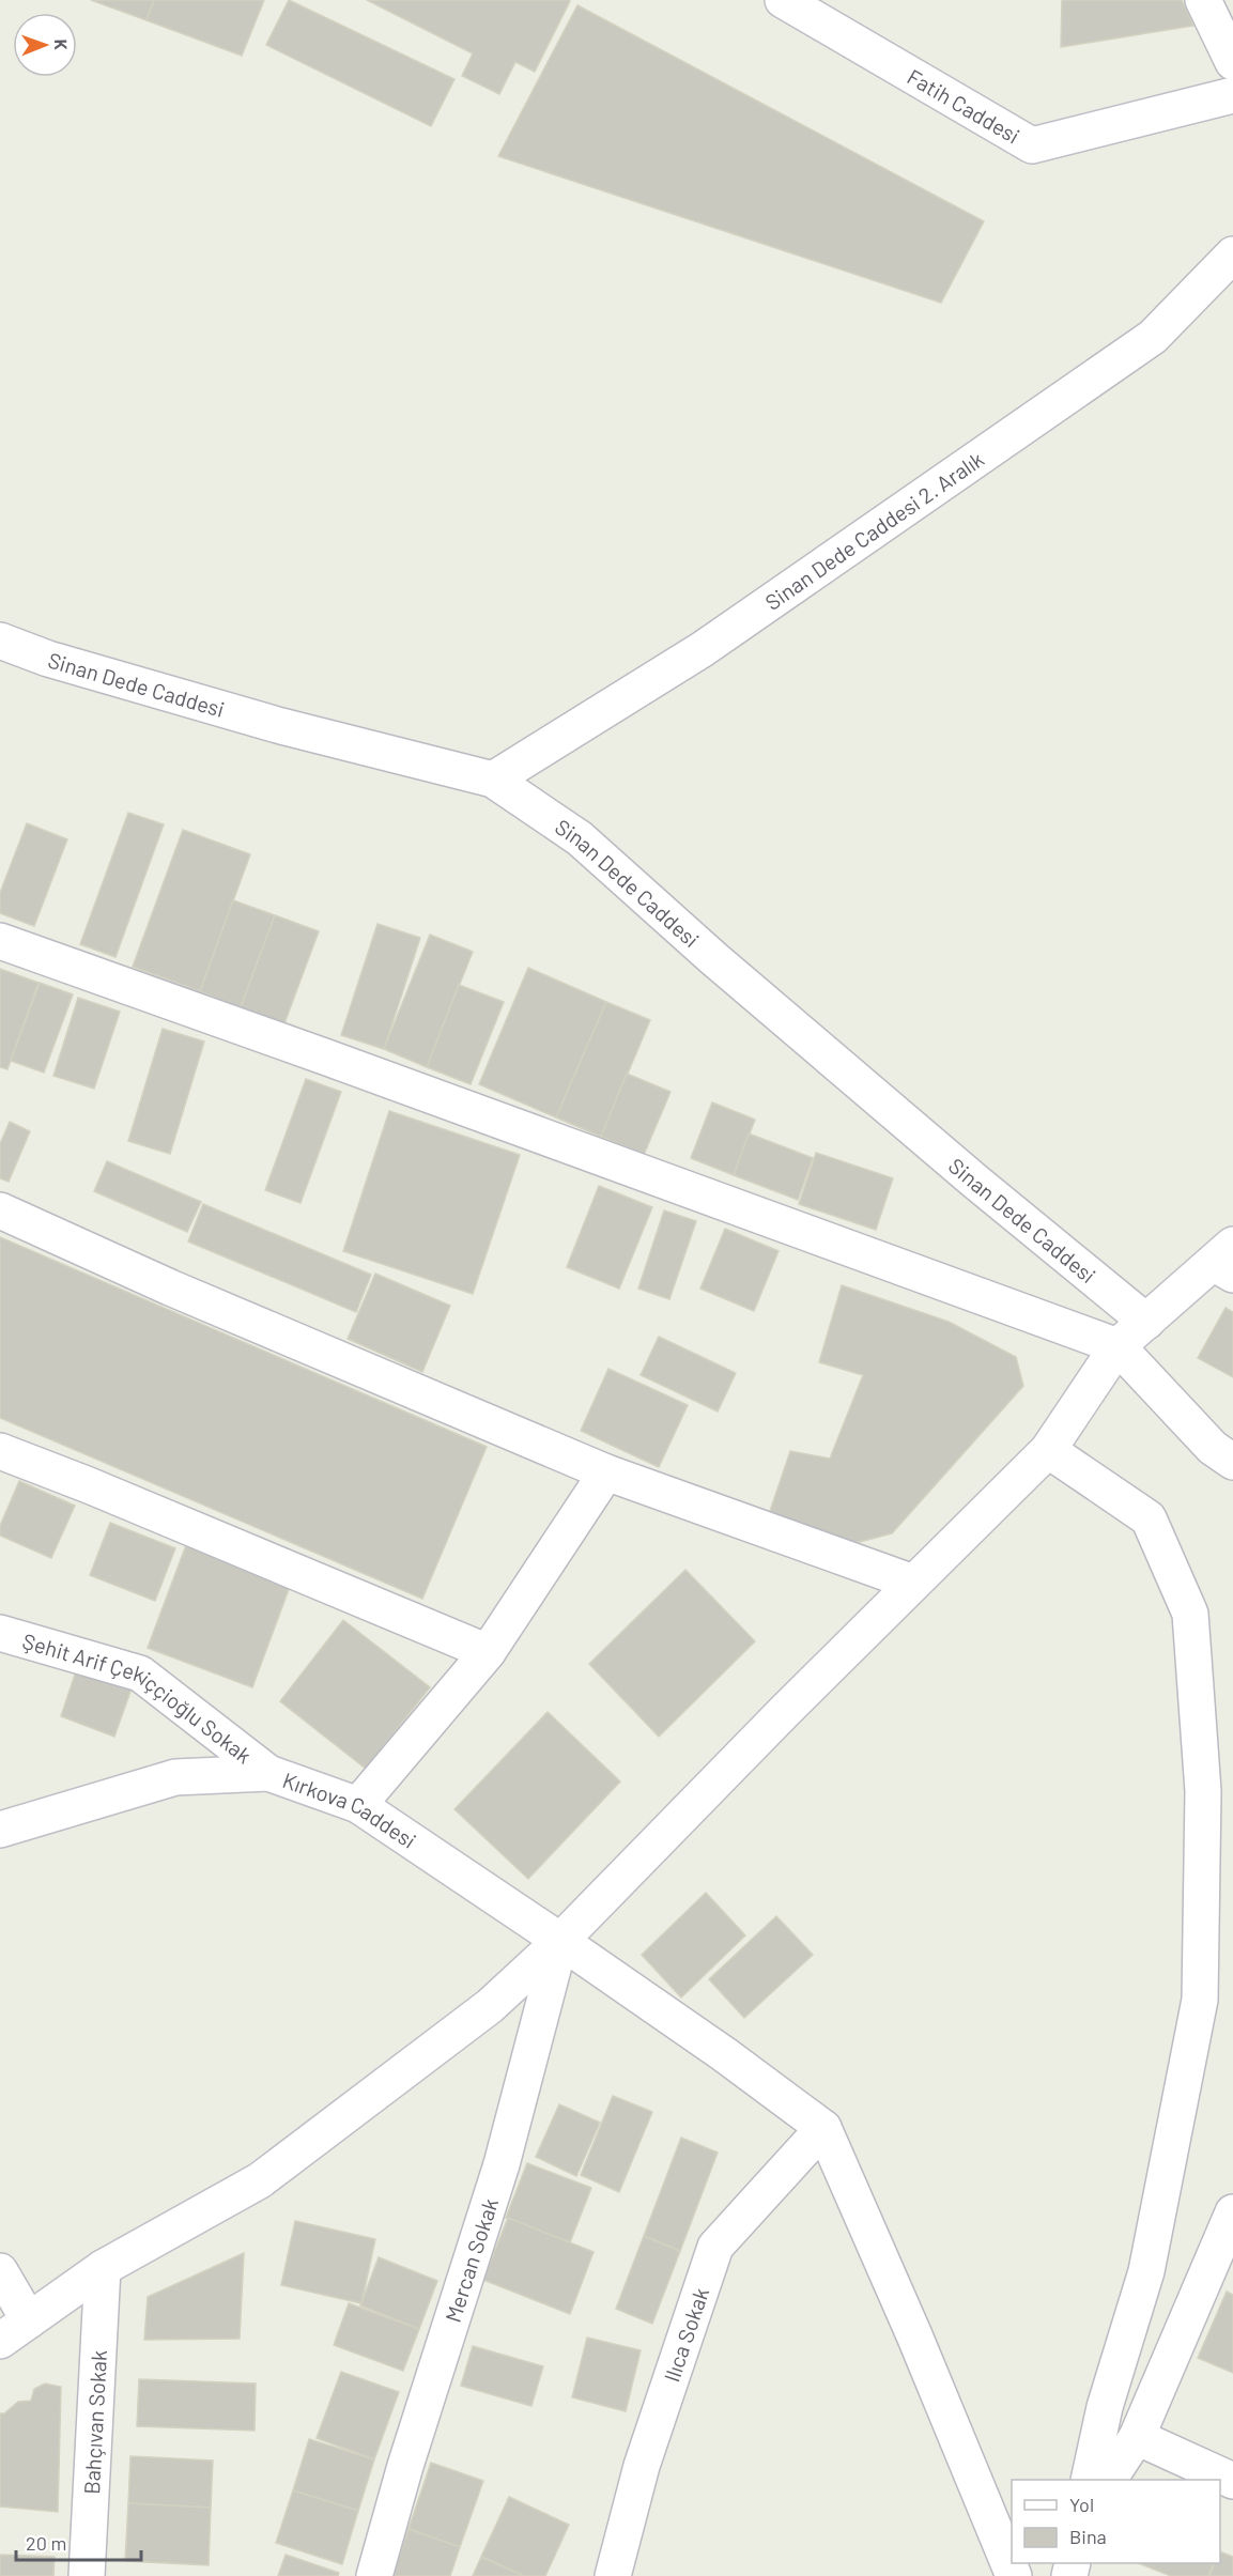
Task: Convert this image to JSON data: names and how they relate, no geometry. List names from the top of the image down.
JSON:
{
  "streets": {
    "street": [
      "Fatih Caddesi",
      "Sinan Dede Caddesi 2. Aralık",
      "Sinan Dede Caddesi",
      "Şehit Arif Çekiççioğlu Sokak",
      "Kırkova Caddesi",
      "Mercan Sokak",
      "Ilıca Sokak",
      "Bahçıvan Sokak"
    ]
  },
  "crossings": [
    ["Sinan Dede Caddesi 2. Aralık", "Sinan Dede Caddesi"],
    ["Şehit Arif Çekiççioğlu Sokak", "Kırkova Caddesi"],
    ["Kırkova Caddesi", "Mercan Sokak"],
    ["Kırkova Caddesi", "Ilıca Sokak"]
  ],
  "legend": ["Yol", "Bina"],
  "scale_bar": "20 m",
  "north": "right"
}
